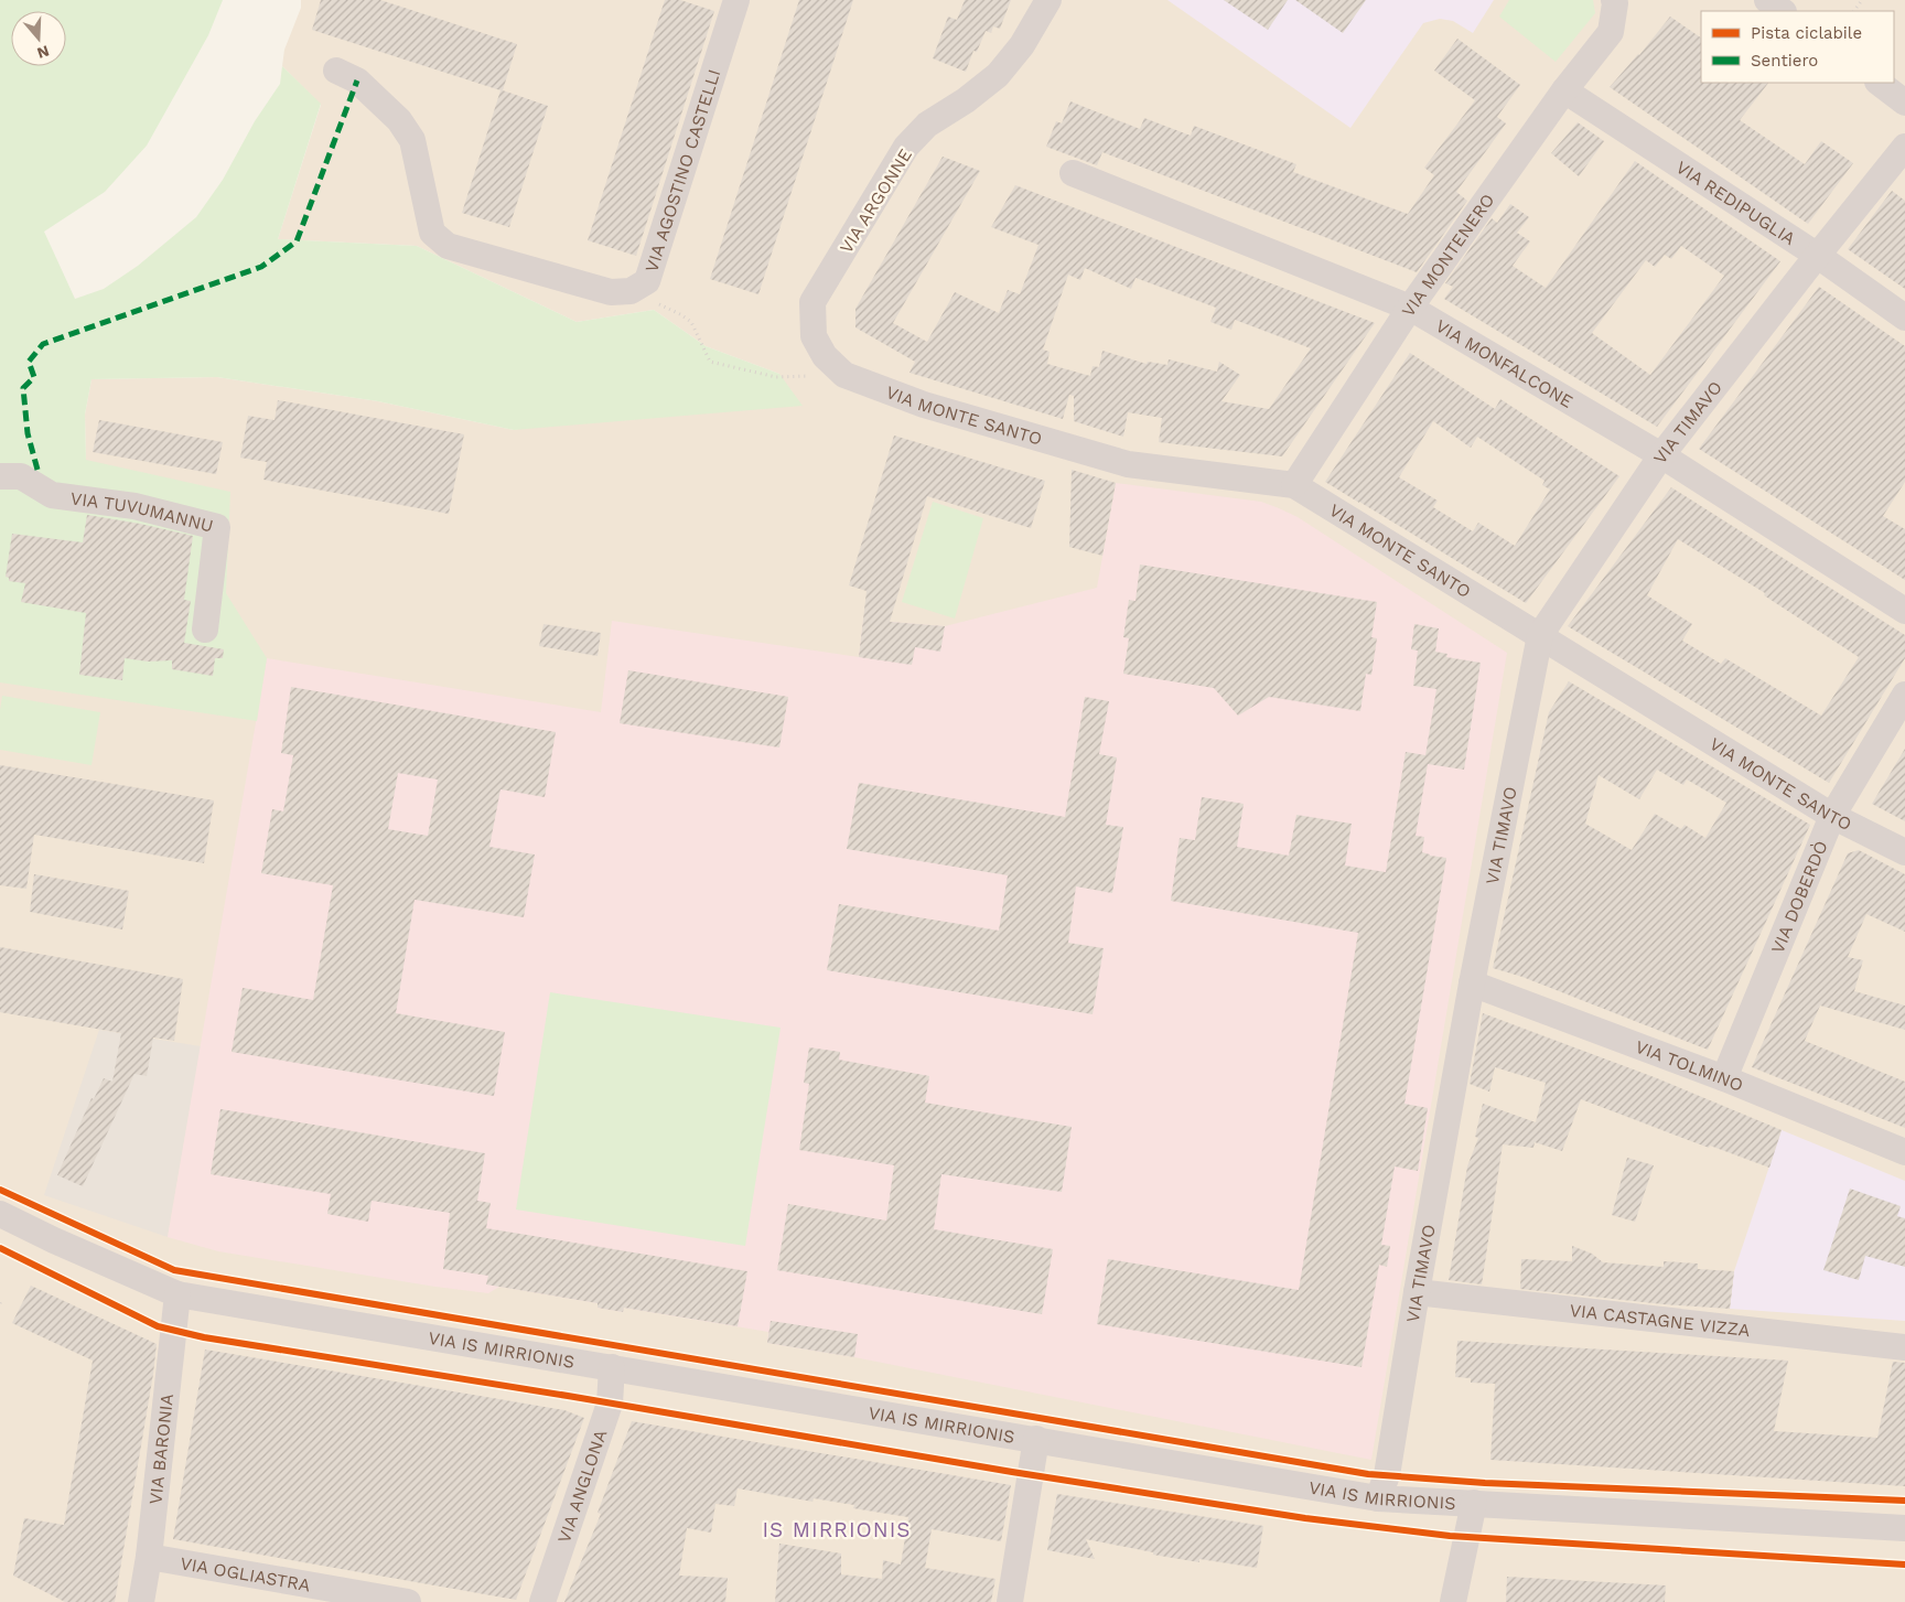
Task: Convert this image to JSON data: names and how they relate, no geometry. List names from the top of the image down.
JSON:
{
  "streets": {
    "street": [
      "VIA AGOSTINO CASTELLI",
      "VIA ARGONNE",
      "VIA REDIPUGLIA",
      "VIA MONTENERO",
      "VIA MONFALCONE",
      "VIA MONTE SANTO",
      "VIA TIMAVO",
      "VIA TUVUMANNU",
      "VIA DOBERDÒ",
      "VIA TOLMINO",
      "VIA CASTAGNE VIZZA",
      "VIA IS MIRRIONIS",
      "VIA BARONIA",
      "VIA ANGLONA",
      "VIA OGLIASTRA"
    ]
  },
  "crossings": [
    ["VIA ARGONNE", "VIA MONTE SANTO"],
    ["VIA REDIPUGLIA", "VIA MONTENERO"],
    ["VIA REDIPUGLIA", "VIA TIMAVO"],
    ["VIA MONTENERO", "VIA MONFALCONE"],
    ["VIA MONTENERO", "VIA MONTE SANTO"],
    ["VIA MONFALCONE", "VIA TIMAVO"],
    ["VIA MONTE SANTO", "VIA TIMAVO"],
    ["VIA MONTE SANTO", "VIA DOBERDÒ"],
    ["VIA TIMAVO", "VIA TOLMINO"],
    ["VIA TIMAVO", "VIA CASTAGNE VIZZA"],
    ["VIA TIMAVO", "VIA IS MIRRIONIS"],
    ["VIA DOBERDÒ", "VIA TOLMINO"],
    ["VIA IS MIRRIONIS", "VIA BARONIA"],
    ["VIA IS MIRRIONIS", "VIA ANGLONA"],
    ["VIA BARONIA", "VIA OGLIASTRA"]
  ],
  "districts": ["IS MIRRIONIS"],
  "legend": ["Pista ciclabile", "Sentiero"],
  "north": "bottom"
}
